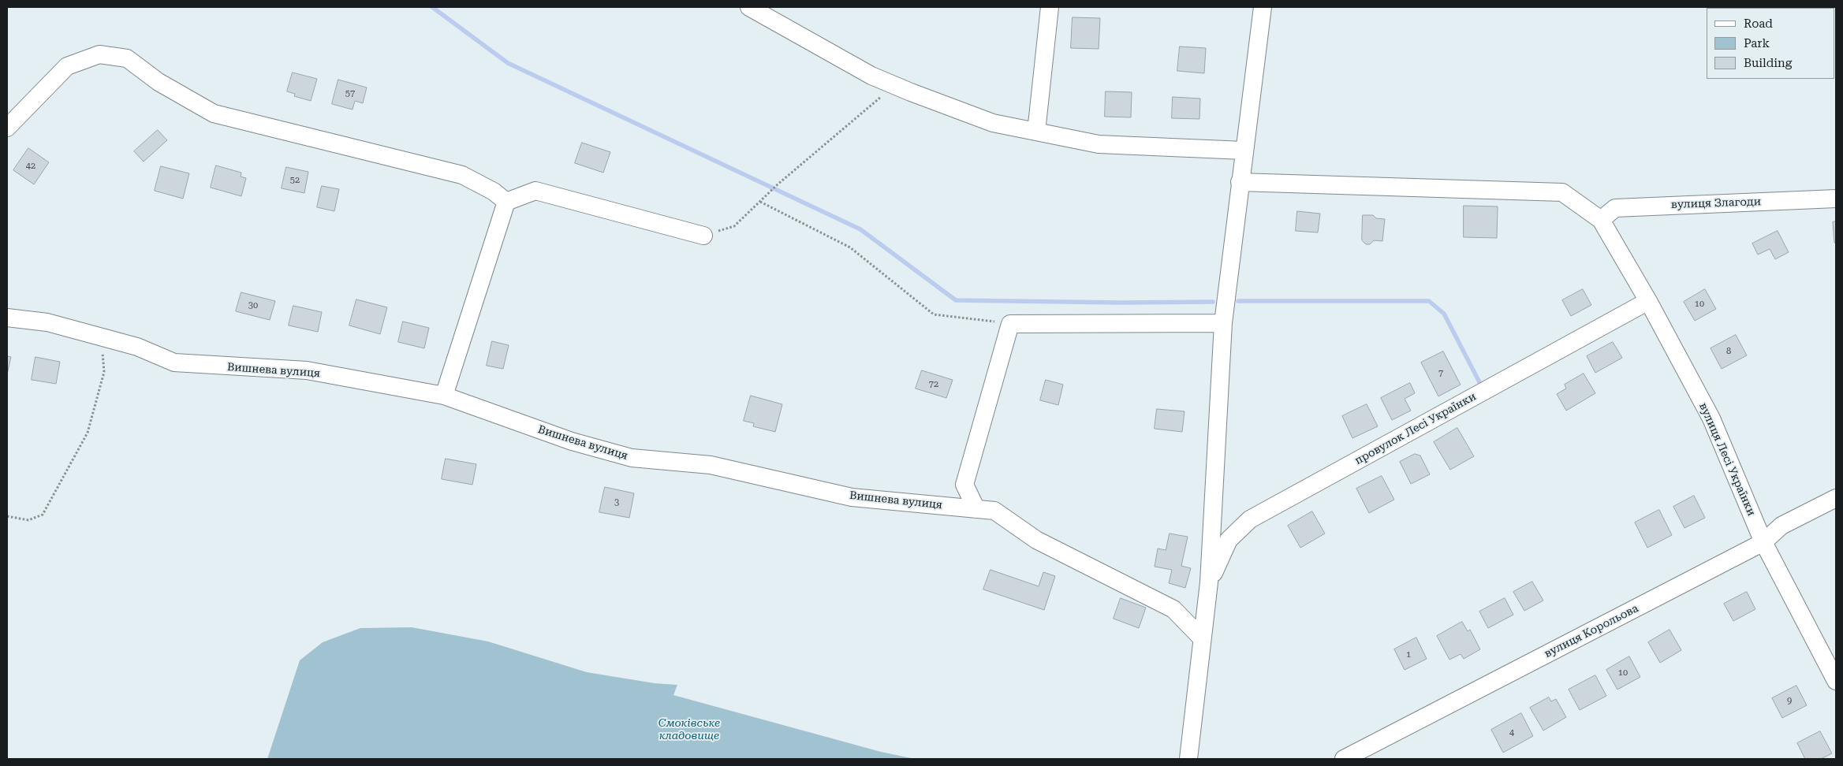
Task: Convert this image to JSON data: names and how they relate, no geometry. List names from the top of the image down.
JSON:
{
  "streets": {
    "street": [
      "вулиця Злагоди",
      "Вишнева вулиця",
      "провулок Лесі Українки",
      "вулиця Лесі Українки",
      "вулиця Корольова"
    ]
  },
  "crossings": [
    ["вулиця Злагоди", "вулиця Лесі Українки"],
    ["провулок Лесі Українки", "вулиця Лесі Українки"],
    ["вулиця Лесі Українки", "вулиця Корольова"]
  ],
  "parks": ["Смоківське кладовище"],
  "house_numbers": [
    "57",
    "42",
    "52",
    "10",
    "30",
    "8",
    "7",
    "72",
    "3",
    "1",
    "10",
    "9",
    "4"
  ],
  "legend": ["Road", "Park", "Building"]
}
